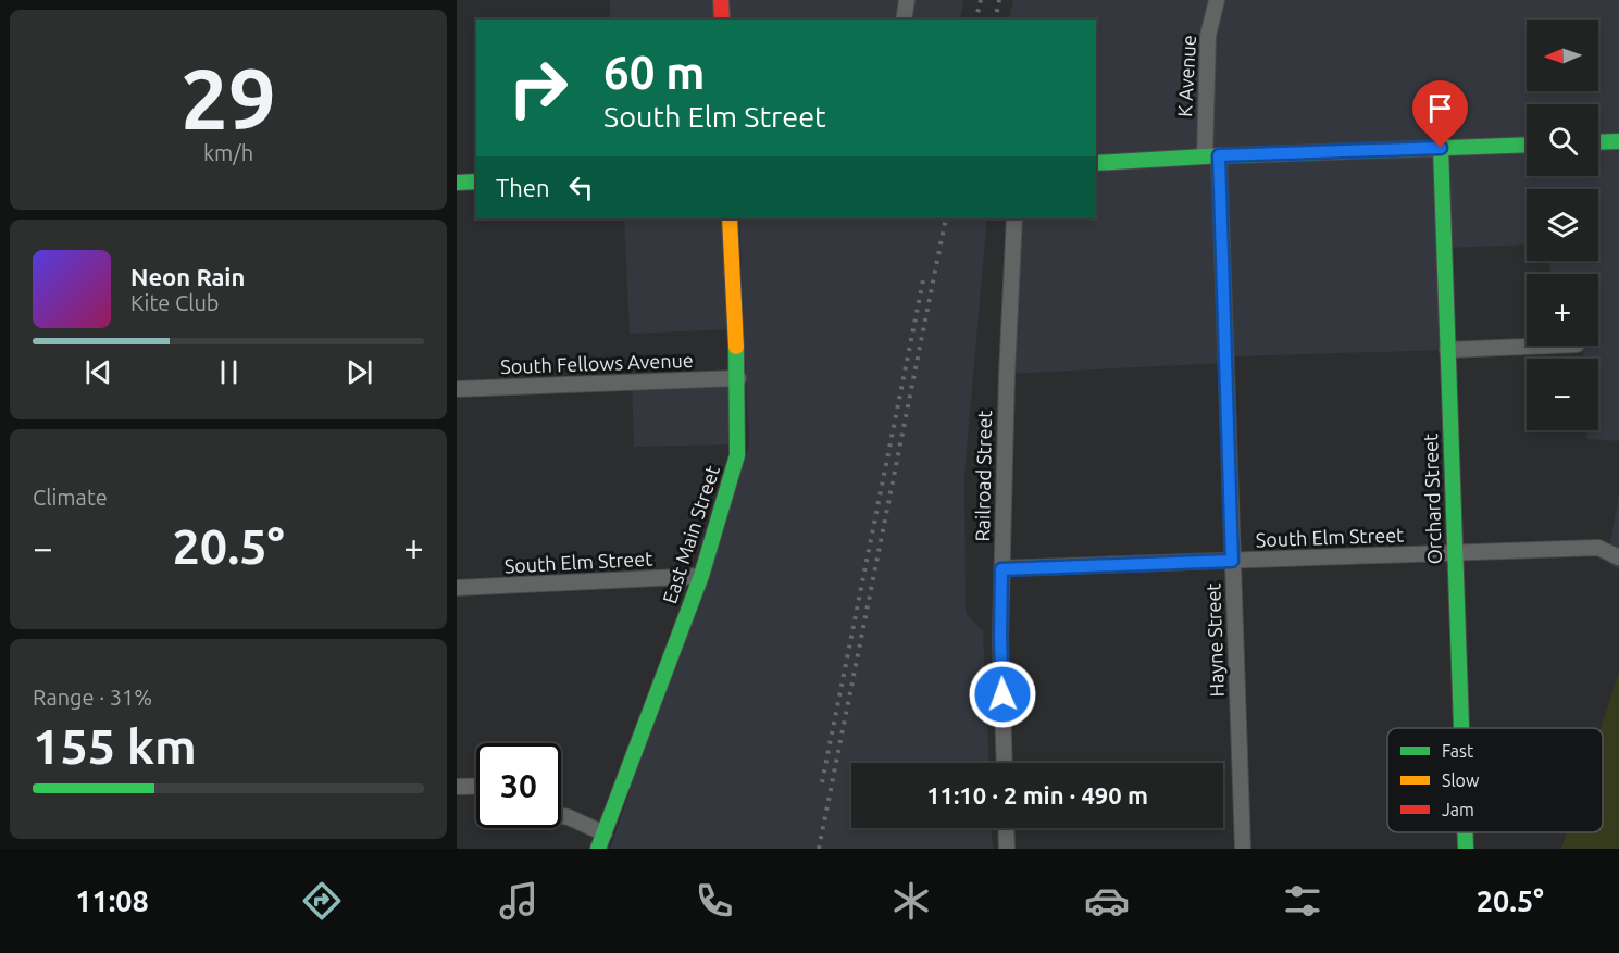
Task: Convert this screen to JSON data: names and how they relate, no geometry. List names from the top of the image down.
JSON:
{
  "streets": {
    "main road": ["Orchard Street", "East Main Street"],
    "street": [
      "K Avenue",
      "South Fellows Avenue",
      "Railroad Street",
      "South Elm Street",
      "Hayne Street"
    ]
  },
  "crossings": [
    ["K Avenue", "Hayne Street"],
    ["South Fellows Avenue", "East Main Street"],
    ["Railroad Street", "South Elm Street"],
    ["Orchard Street", "South Elm Street"],
    ["East Main Street", "South Elm Street"],
    ["South Elm Street", "Hayne Street"]
  ],
  "legend": ["Fast", "Slow", "Jam"],
  "north": "left",
  "page": {
    "tile": [
      ["29", "km/h"],
      "Climate",
      ["Range · 31%", "155 km"]
    ],
    "map_buttons": ["+", "−"],
    "turn": ["60 m", "South Elm Street"],
    "then": "Then",
    "song": ["Neon Rain", "Kite Club"],
    "heat": ["−", "20.5°", "+"],
    "limit": "30",
    "trip": "11:10 · 2 min · 490 m",
    "tabs": ["11:08", "20.5°"]
  }
}
